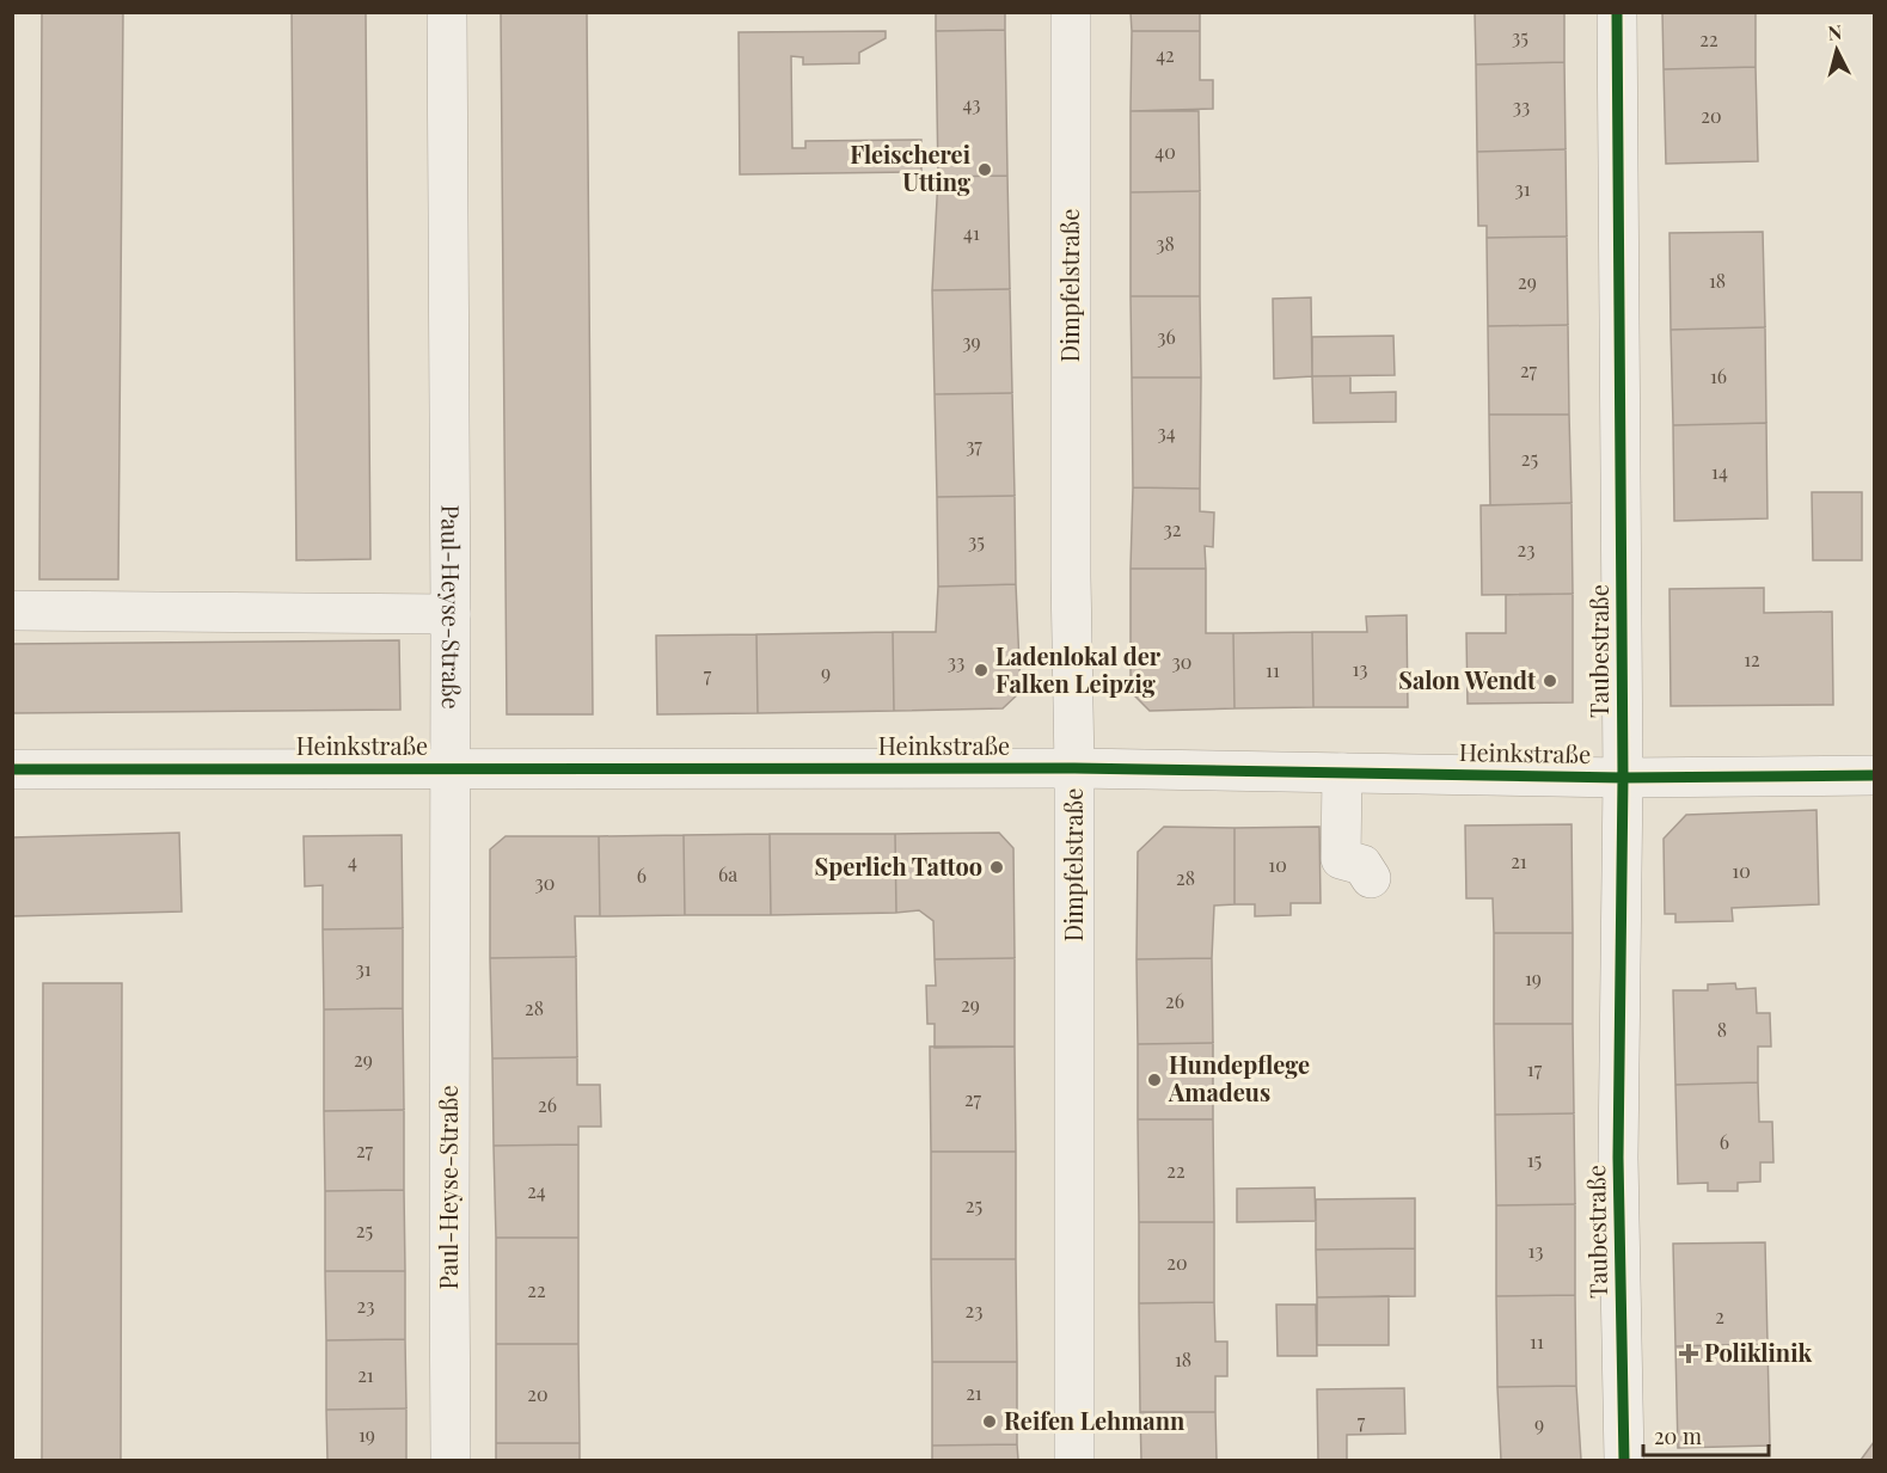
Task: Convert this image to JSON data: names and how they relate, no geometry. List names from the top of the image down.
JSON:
{
  "streets": {
    "street": [
      "Dimpfelstraße",
      "Paul-Heyse-Straße",
      "Taubestraße",
      "Heinkstraße"
    ]
  },
  "crossings": [
    ["Dimpfelstraße", "Heinkstraße"],
    ["Paul-Heyse-Straße", "Heinkstraße"],
    ["Taubestraße", "Heinkstraße"]
  ],
  "places": {
    "other": [
      "Fleischerei Utting",
      "Ladenlokal der Falken Leipzig",
      "Salon Wendt",
      "Sperlich Tattoo",
      "Hundepflege Amadeus",
      "Reifen Lehmann"
    ],
    "health": ["Poliklinik"]
  },
  "house_numbers": [
    "35",
    "22",
    "42",
    "43",
    "33",
    "20",
    "40",
    "31",
    "41",
    "38",
    "18",
    "29",
    "36",
    "39",
    "27",
    "16",
    "34",
    "37",
    "25",
    "14",
    "32",
    "35",
    "23",
    "12",
    "33",
    "30",
    "13",
    "11",
    "9",
    "7",
    "4",
    "21",
    "10",
    "10",
    "6a",
    "6",
    "28",
    "30",
    "31",
    "19",
    "26",
    "29",
    "28",
    "8",
    "29",
    "17",
    "27",
    "26",
    "6",
    "27",
    "15",
    "22",
    "24",
    "25",
    "25",
    "13",
    "20",
    "22",
    "23",
    "23",
    "2",
    "11",
    "18",
    "21",
    "21",
    "20",
    "7",
    "9",
    "19"
  ],
  "scale_bar": "20 m",
  "north": "top"
}
